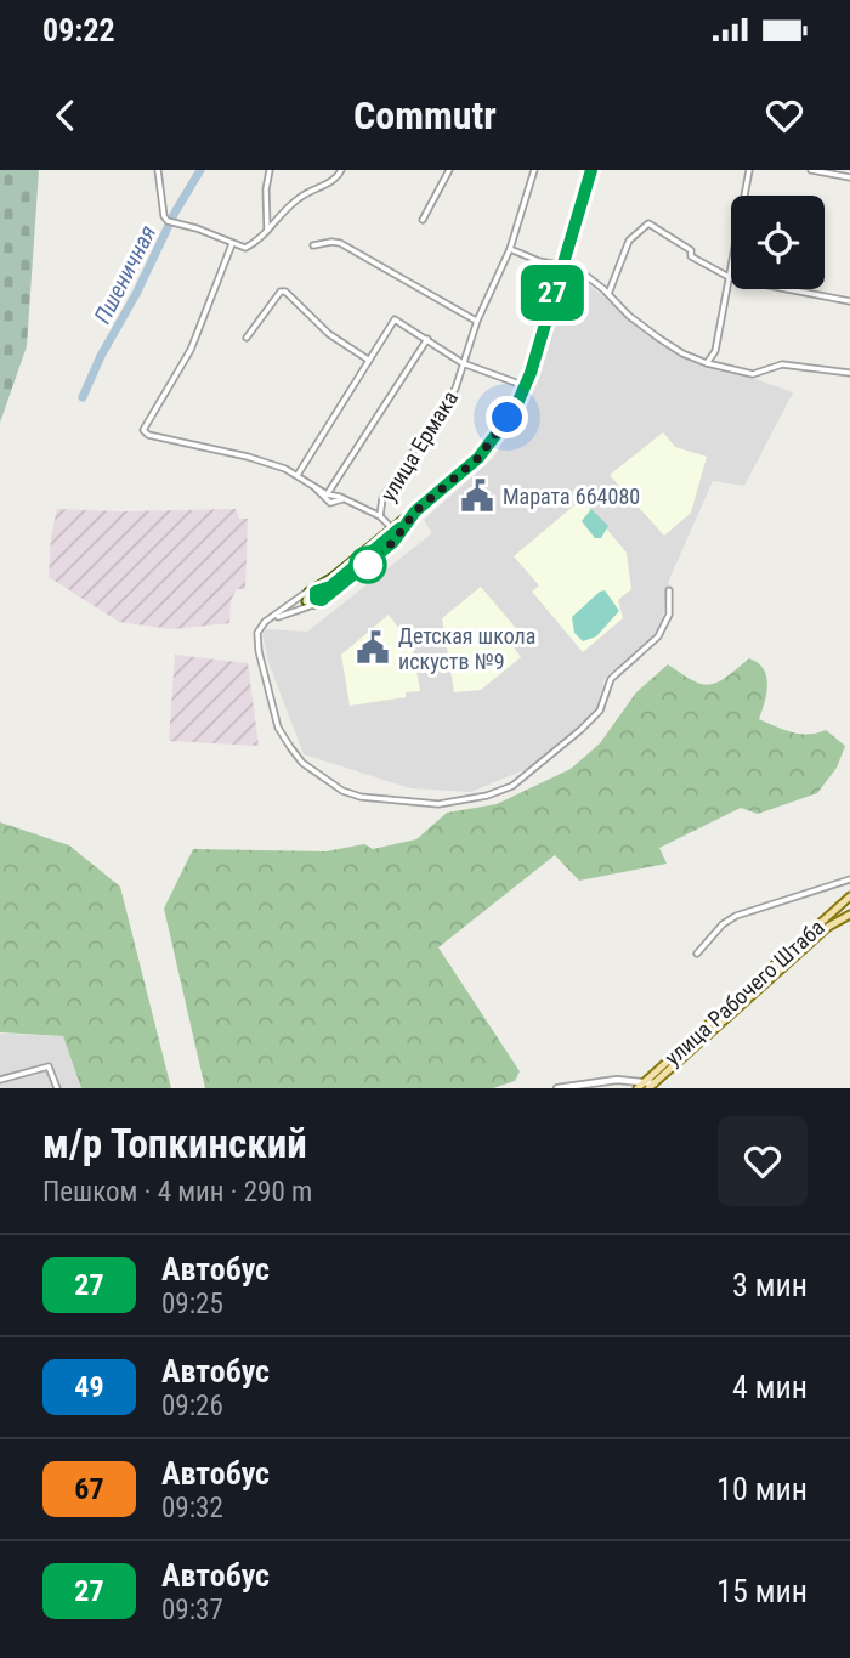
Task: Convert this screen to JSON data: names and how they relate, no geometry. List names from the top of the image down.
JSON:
{
  "streets": {
    "main road": ["улица Рабочего Штаба"],
    "street": ["улица Ермака"]
  },
  "water": ["Пшеничная"],
  "places": {
    "public building": ["Марата 664080", "Детская школа искуств №9"]
  },
  "lines": ["bus line 27"],
  "page": {
    "status": "09:22",
    "header": "Commutr",
    "on_map": "27",
    "heading": ["м/р Топкинский", "Пешком · 4 мин · 290 m"],
    "list": [
      {
        "mark": "27",
        "name": "Автобус",
        "note": "09:25",
        "value": "3 мин"
      },
      {
        "mark": "49",
        "name": "Автобус",
        "note": "09:26",
        "value": "4 мин"
      },
      {
        "mark": "67",
        "name": "Автобус",
        "note": "09:32",
        "value": "10 мин"
      },
      {
        "mark": "27",
        "name": "Автобус",
        "note": "09:37",
        "value": "15 мин"
      }
    ]
  }
}
